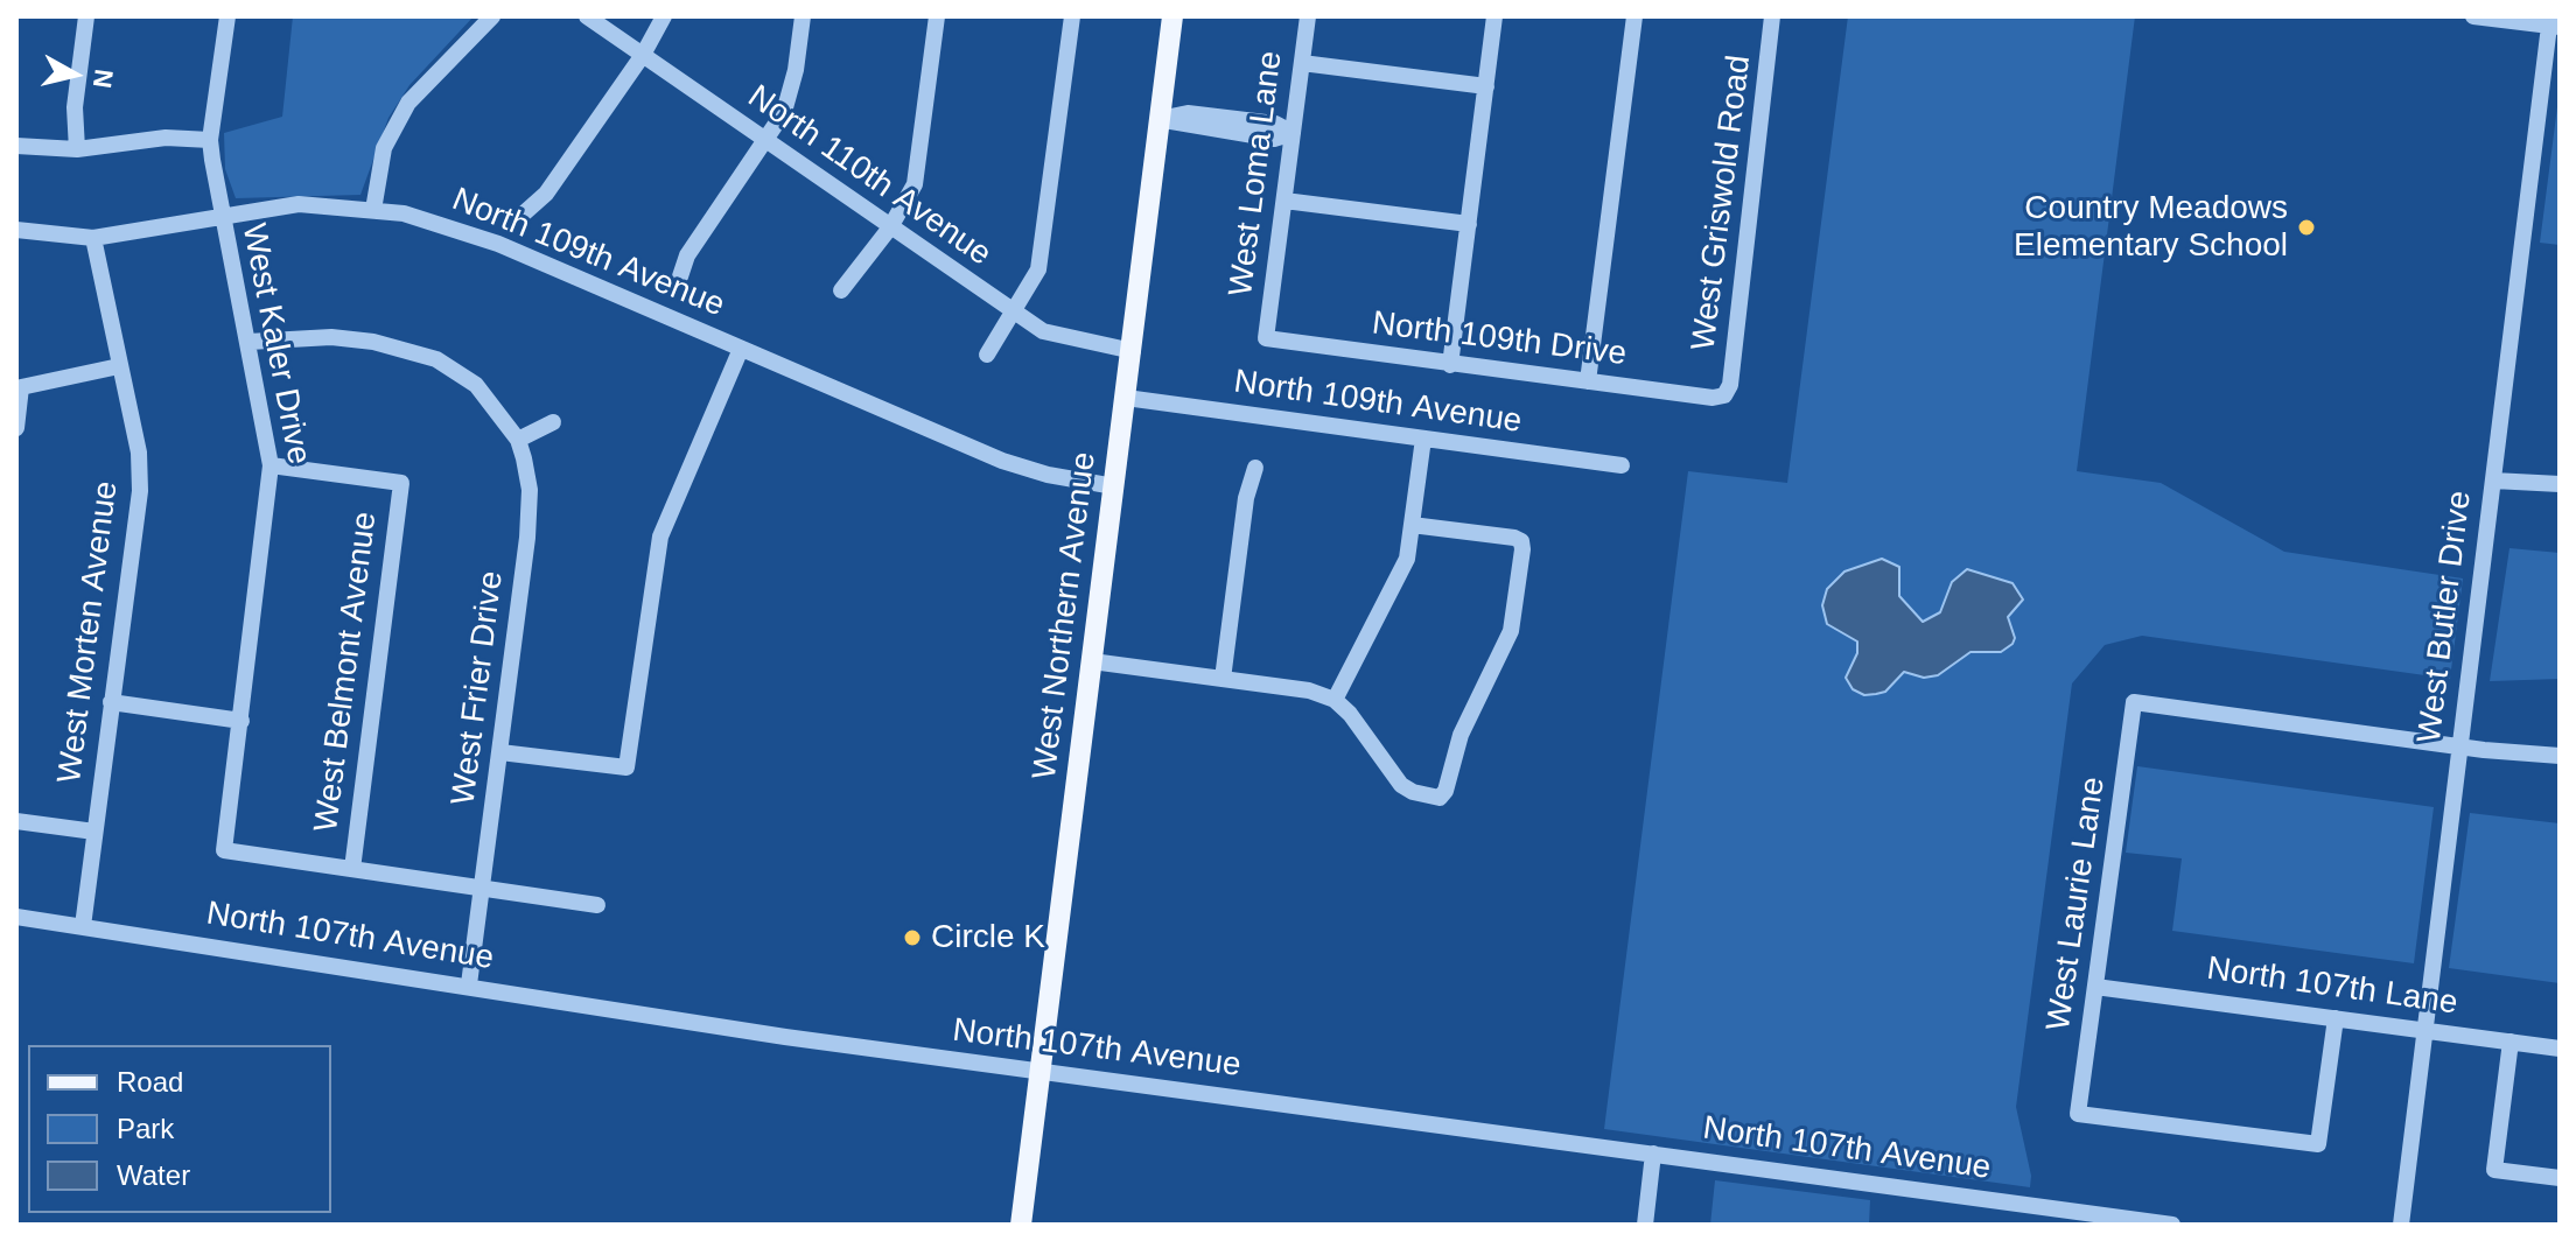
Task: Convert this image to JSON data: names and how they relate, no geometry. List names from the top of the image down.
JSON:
{
  "streets": {
    "main road": ["West Northern Avenue"],
    "street": [
      "West Loma Lane",
      "North 110th Avenue",
      "West Griswold Road",
      "North 109th Avenue",
      "North 109th Drive",
      "West Kaler Drive",
      "West Butler Drive",
      "West Morten Avenue",
      "West Belmont Avenue",
      "West Frier Drive",
      "West Laurie Lane",
      "North 107th Avenue",
      "North 107th Lane"
    ]
  },
  "crossings": [
    ["West Loma Lane", "North 109th Drive"],
    ["North 110th Avenue", "West Northern Avenue"],
    ["West Griswold Road", "North 109th Drive"],
    ["North 109th Avenue", "West Kaler Drive"],
    ["North 109th Avenue", "West Northern Avenue"],
    ["North 109th Avenue", "West Morten Avenue"],
    ["West Kaler Drive", "West Belmont Avenue"],
    ["West Northern Avenue", "North 107th Avenue"],
    ["West Butler Drive", "West Laurie Lane"],
    ["West Butler Drive", "North 107th Lane"],
    ["West Morten Avenue", "North 107th Avenue"],
    ["West Frier Drive", "North 107th Avenue"],
    ["West Laurie Lane", "North 107th Lane"]
  ],
  "places": ["Country Meadows Elementary School", "Circle K"],
  "legend": ["Road", "Park", "Water"],
  "north": "right"
}
